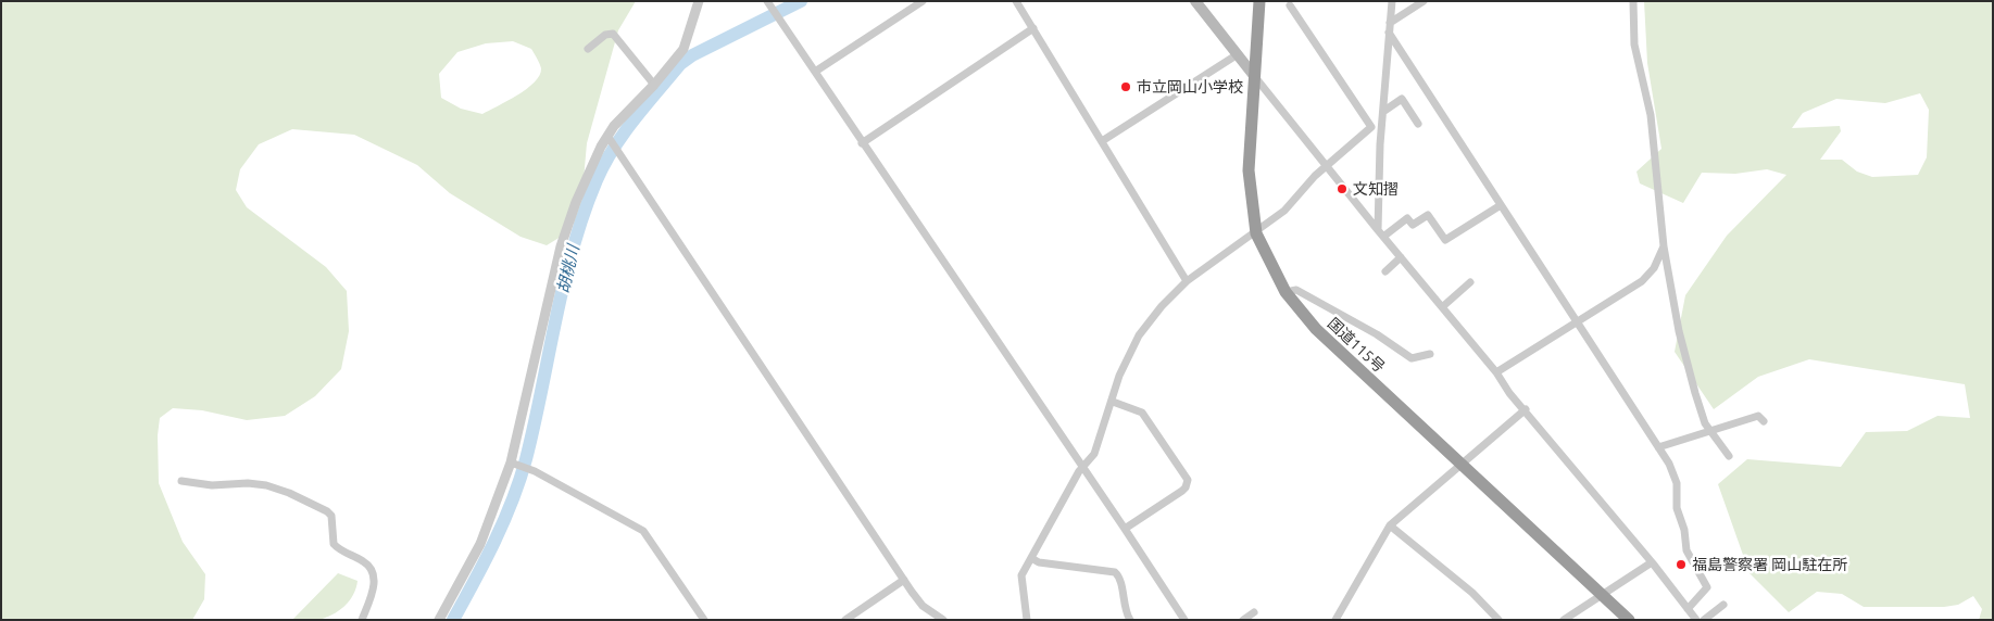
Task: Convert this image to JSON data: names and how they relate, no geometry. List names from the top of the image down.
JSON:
{
  "streets": {
    "highway": ["国道115号"]
  },
  "water": ["胡桃川"],
  "places": ["市立岡山小学校", "文知摺", "福島警察署 岡山駐在所"]
}
